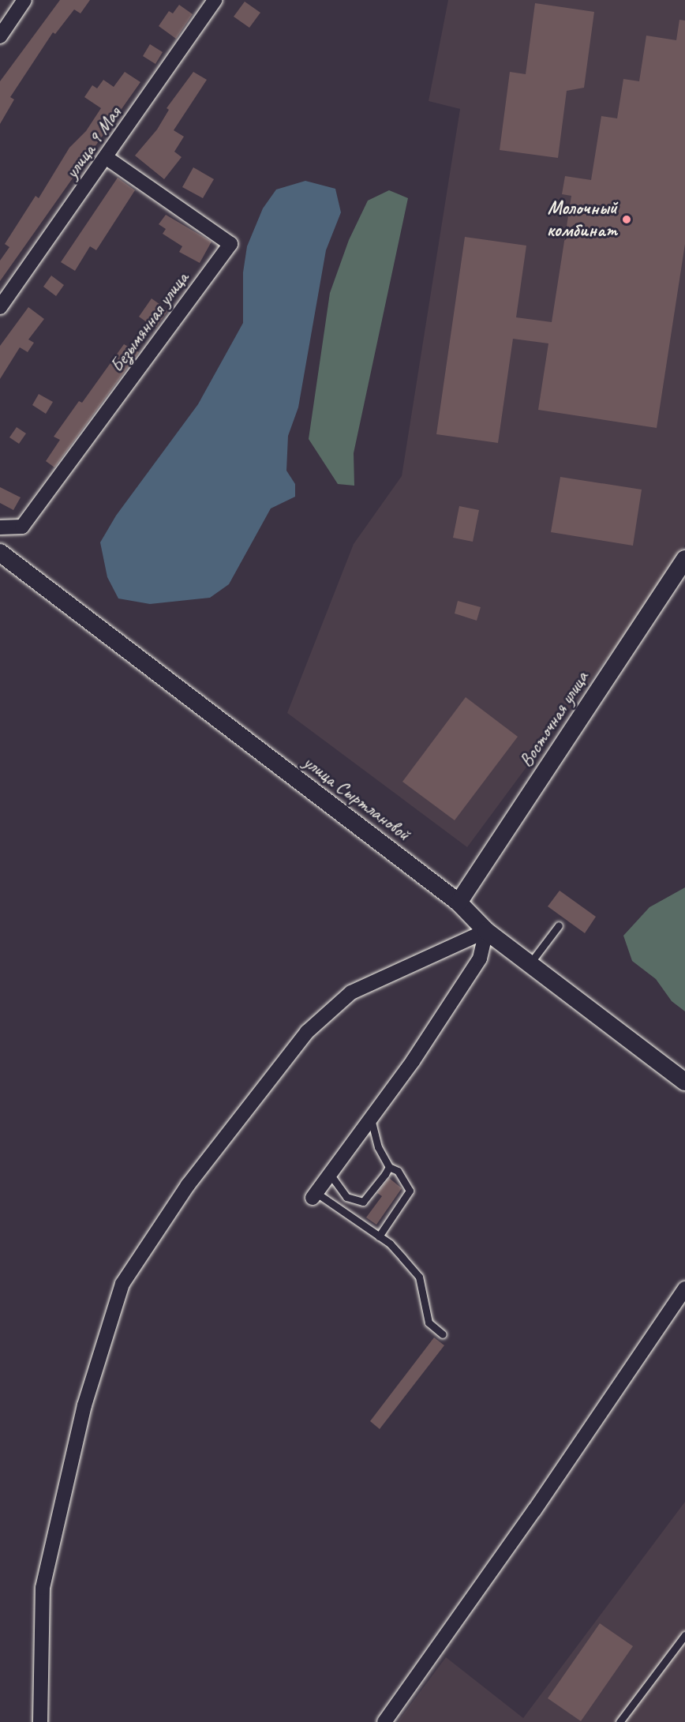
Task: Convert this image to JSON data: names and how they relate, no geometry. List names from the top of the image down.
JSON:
{
  "streets": {
    "street": [
      "улица 9 Мая",
      "Безымянная улица",
      "Восточная улица",
      "улица Сыртлановой"
    ]
  },
  "crossings": [
    ["улица 9 Мая", "Безымянная улица"],
    ["Восточная улица", "улица Сыртлановой"]
  ],
  "places": ["Молочный комбинат"]
}
